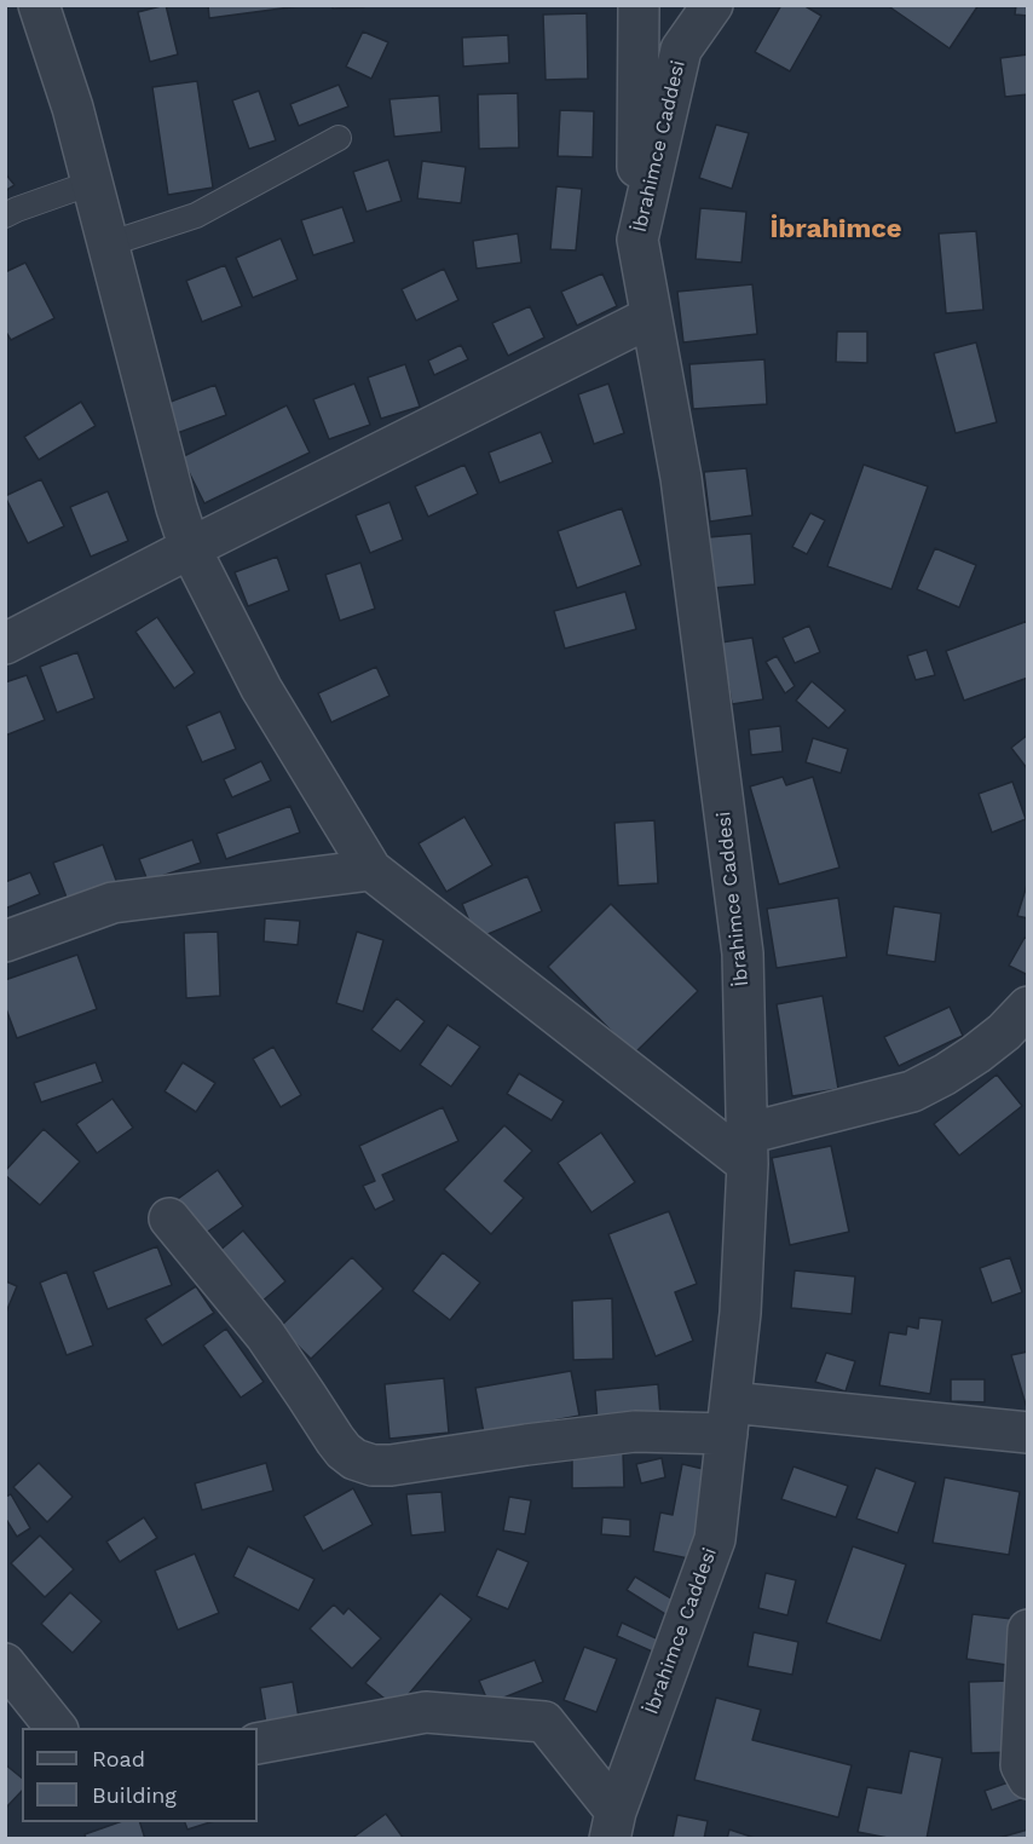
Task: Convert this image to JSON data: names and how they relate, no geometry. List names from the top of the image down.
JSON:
{
  "streets": {
    "street": ["İbrahimce Caddesi"]
  },
  "districts": ["İbrahimce"],
  "legend": ["Road", "Building"]
}
